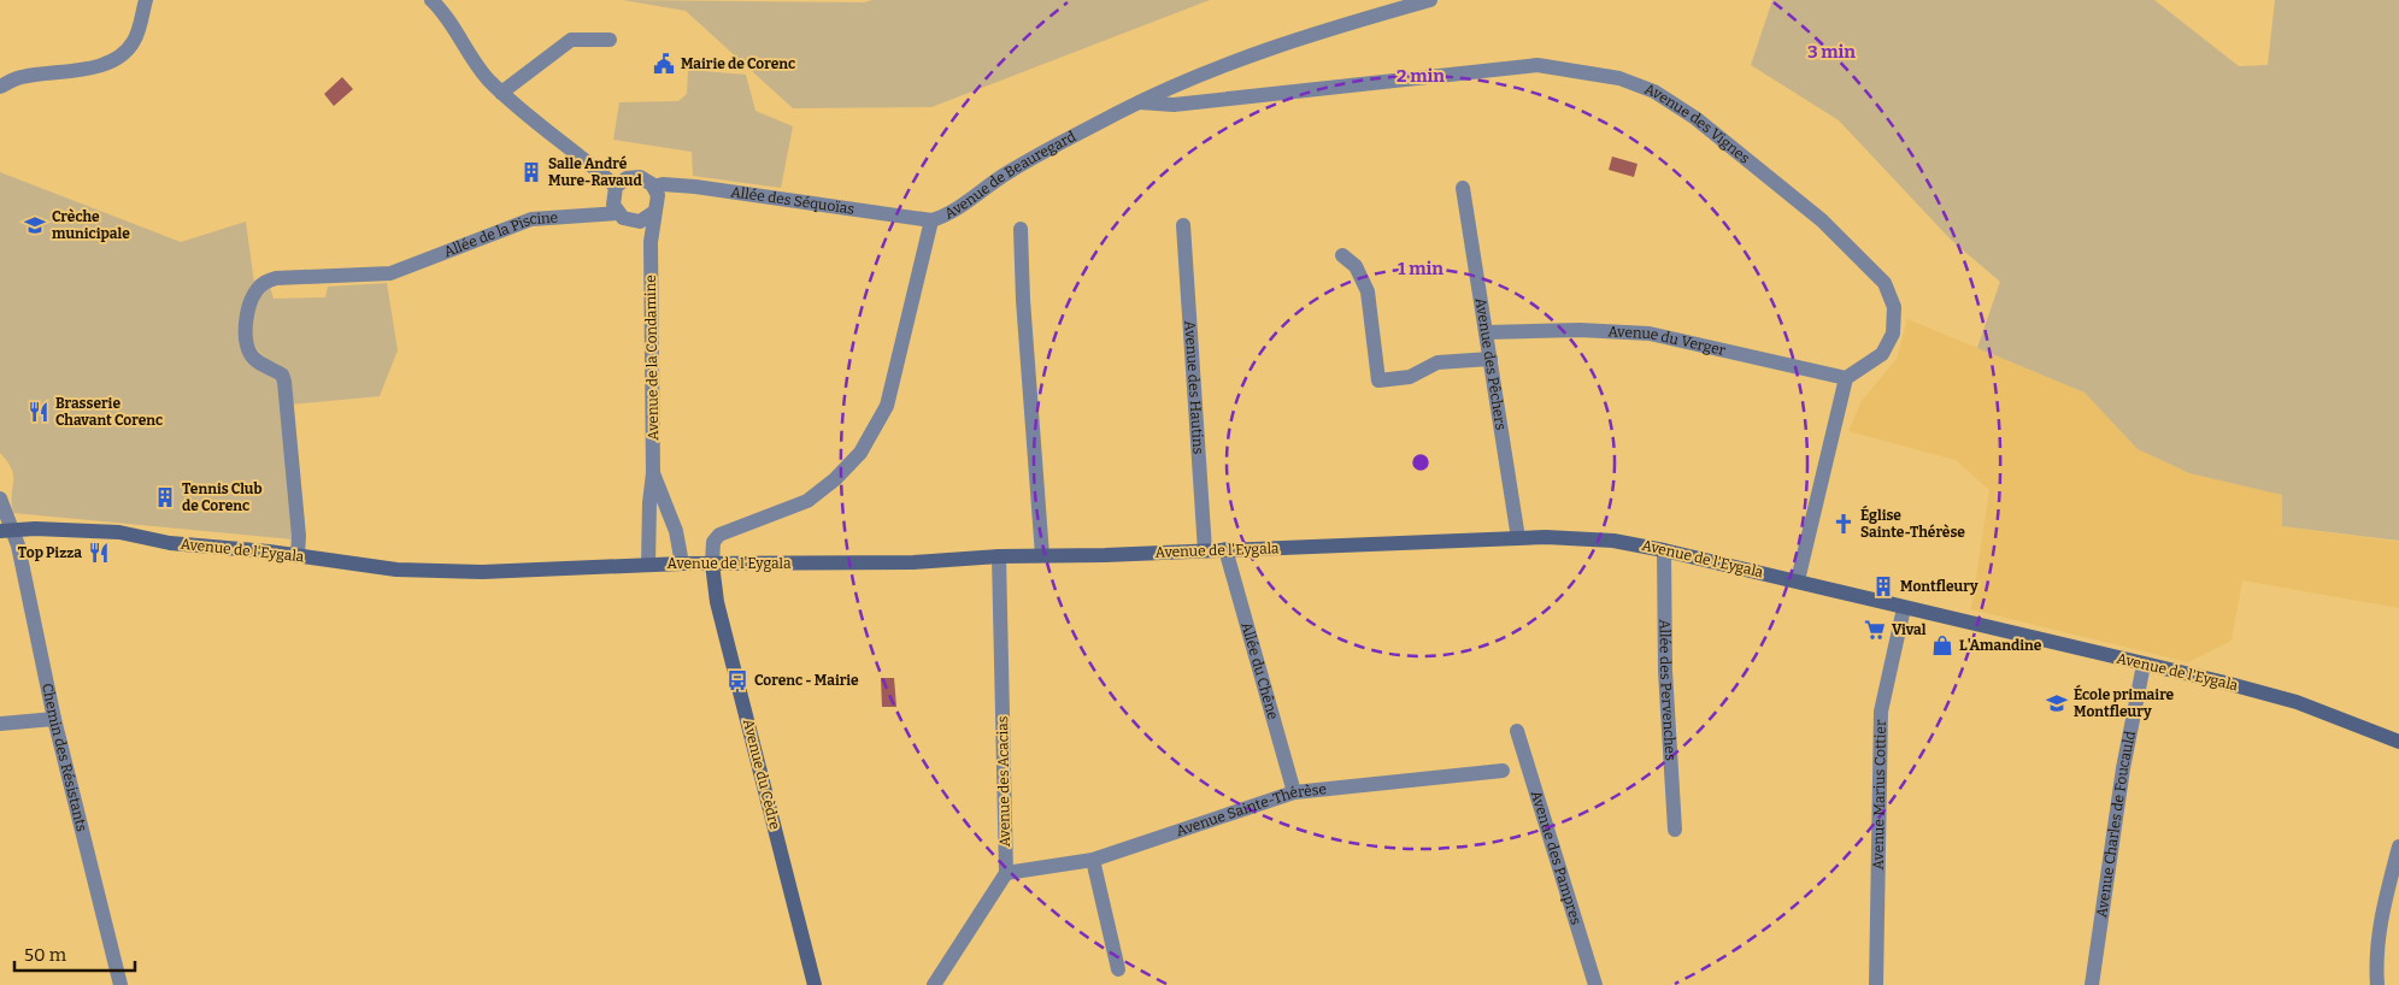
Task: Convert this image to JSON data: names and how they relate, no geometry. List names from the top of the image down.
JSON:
{
  "streets": {
    "street": [
      "Avenue des Vignes",
      "Avenue de Beauregard",
      "Allée des Séquoïas",
      "Allée de la Piscine",
      "Avenue du Verger",
      "Avenue de la Condamine",
      "Avenue des Pêchers",
      "Avenue des Hautins",
      "Avenue de l'Eygala",
      "Allée du Chêne",
      "Allée des Pervenches",
      "Chemin des Résistants",
      "Avenue du Cèdre",
      "Avenue des Acacias",
      "Avenue Marius Cottier",
      "Avenue Sainte-Thérèse",
      "Avenue Charles de Foucauld",
      "Avenue des Pampres"
    ]
  },
  "crossings": [
    ["Avenue des Vignes", "Avenue de Beauregard"],
    ["Avenue des Vignes", "Avenue du Verger"],
    ["Avenue de Beauregard", "Allée des Séquoïas"],
    ["Avenue de Beauregard", "Avenue de l'Eygala"],
    ["Avenue de Beauregard", "Avenue du Cèdre"],
    ["Allée des Séquoïas", "Allée de la Piscine"],
    ["Allée des Séquoïas", "Avenue de la Condamine"],
    ["Allée de la Piscine", "Avenue de la Condamine"],
    ["Allée de la Piscine", "Avenue de l'Eygala"],
    ["Avenue du Verger", "Avenue des Pêchers"],
    ["Avenue de la Condamine", "Avenue de l'Eygala"],
    ["Avenue des Pêchers", "Avenue de l'Eygala"],
    ["Avenue des Hautins", "Avenue de l'Eygala"],
    ["Avenue de l'Eygala", "Allée du Chêne"],
    ["Avenue de l'Eygala", "Allée des Pervenches"],
    ["Avenue de l'Eygala", "Chemin des Résistants"],
    ["Avenue de l'Eygala", "Avenue du Cèdre"],
    ["Avenue de l'Eygala", "Avenue des Acacias"],
    ["Avenue de l'Eygala", "Avenue Marius Cottier"],
    ["Avenue de l'Eygala", "Avenue Charles de Foucauld"],
    ["Allée du Chêne", "Avenue Sainte-Thérèse"],
    ["Avenue des Acacias", "Avenue Sainte-Thérèse"]
  ],
  "places": {
    "public building": ["Mairie de Corenc"],
    "building": ["Salle André Mure-Ravaud", "Tennis Club de Corenc", "Montfleury"],
    "school or university": ["Crèche municipale", "École primaire Montfleury"],
    "restaurant": ["Brasserie Chavant Corenc", "Top Pizza"],
    "church": ["Église Sainte-Thérèse"],
    "supermarket": ["Vival"],
    "shop": ["L'Amandine"],
    "bus stop": ["Corenc - Mairie"]
  },
  "scale_bar": "50 m",
  "rings": ["3 min", "2 min", "1 min"]
}
